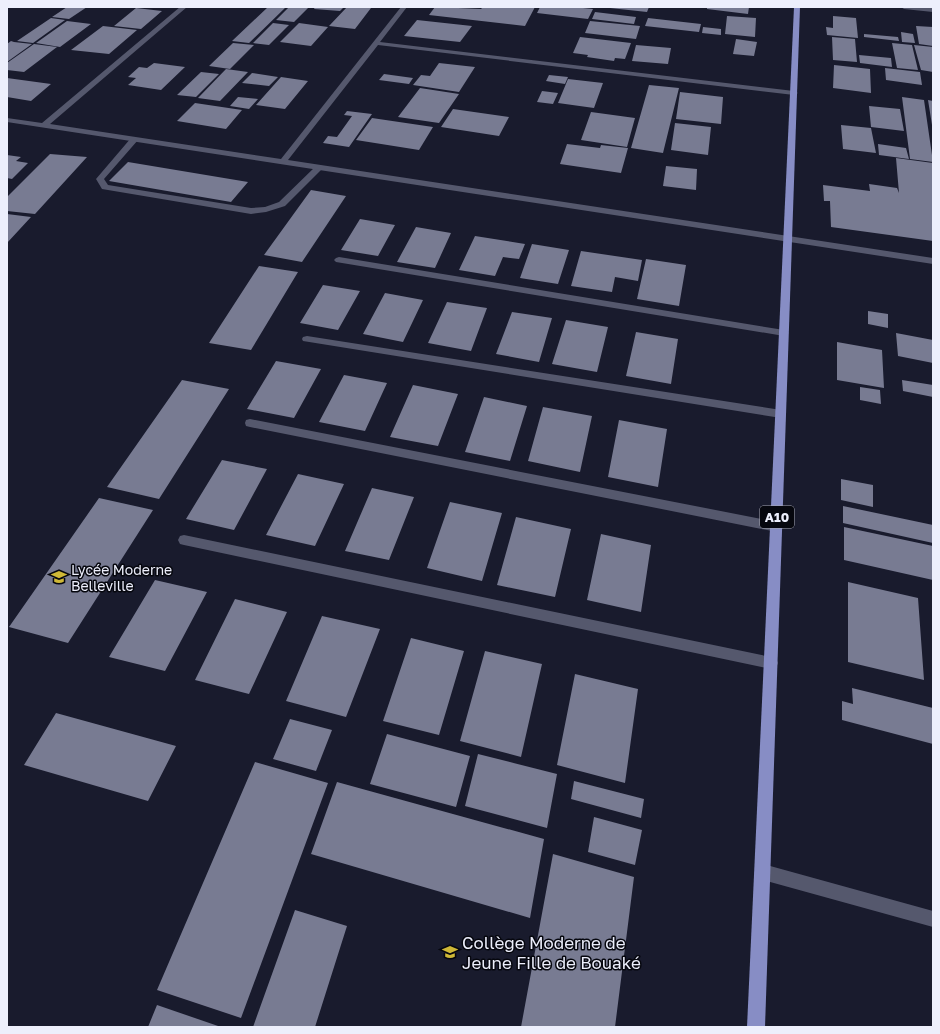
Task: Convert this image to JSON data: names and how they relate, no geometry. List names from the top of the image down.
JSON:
{
  "streets": {
    "main road": ["A10"]
  },
  "places": {
    "school or university": ["Lycée Moderne Belleville", "Collège Moderne de Jeune Fille de Bouaké"]
  }
}
